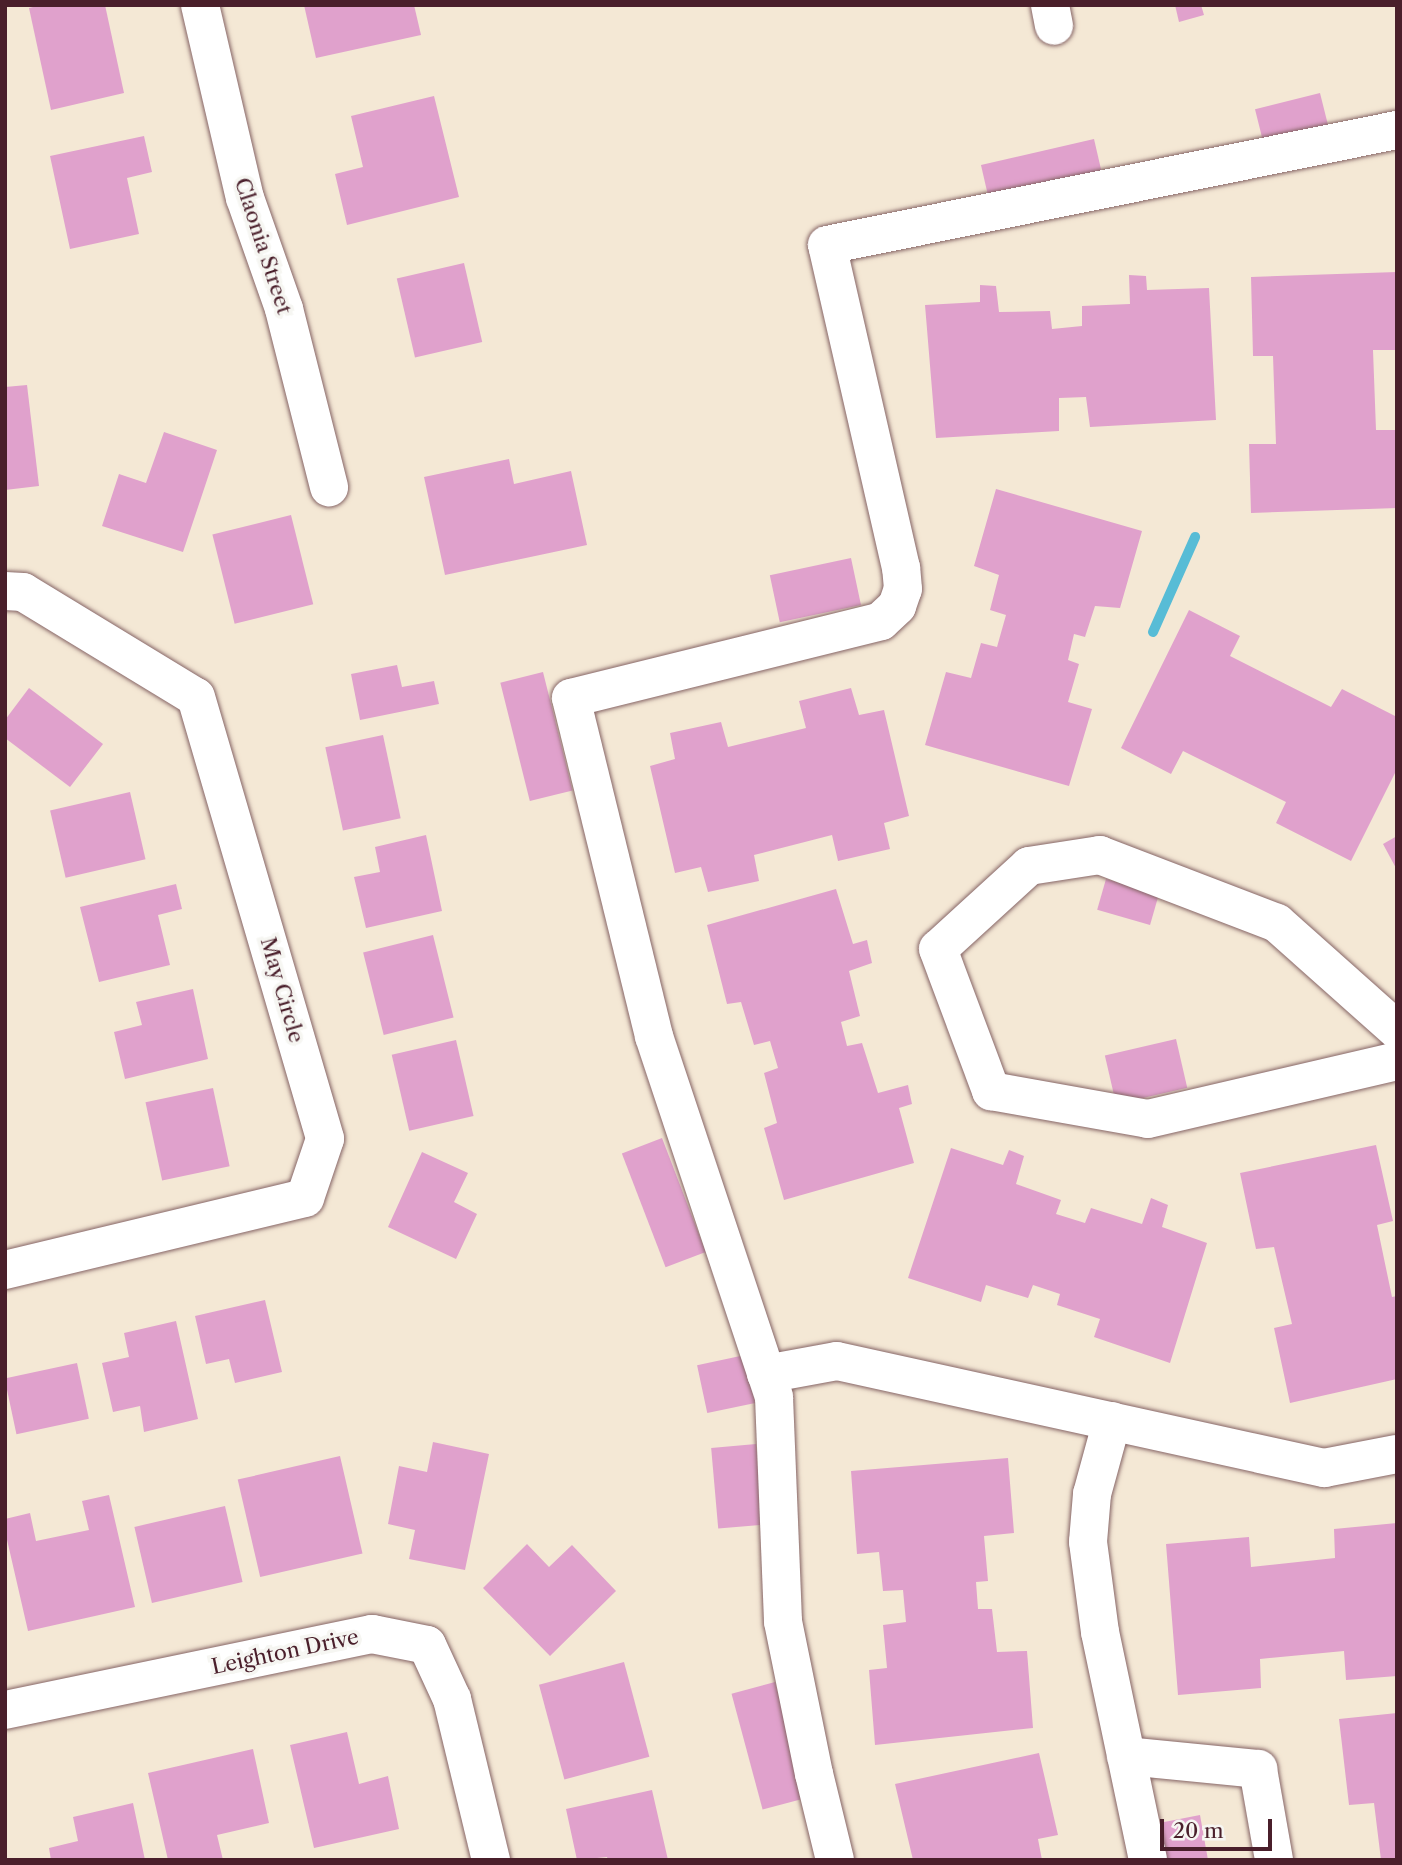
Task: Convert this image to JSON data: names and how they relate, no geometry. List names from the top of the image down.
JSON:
{
  "streets": {
    "street": ["Claonia Street", "May Circle", "Leighton Drive"]
  },
  "scale_bar": "20 m"
}
